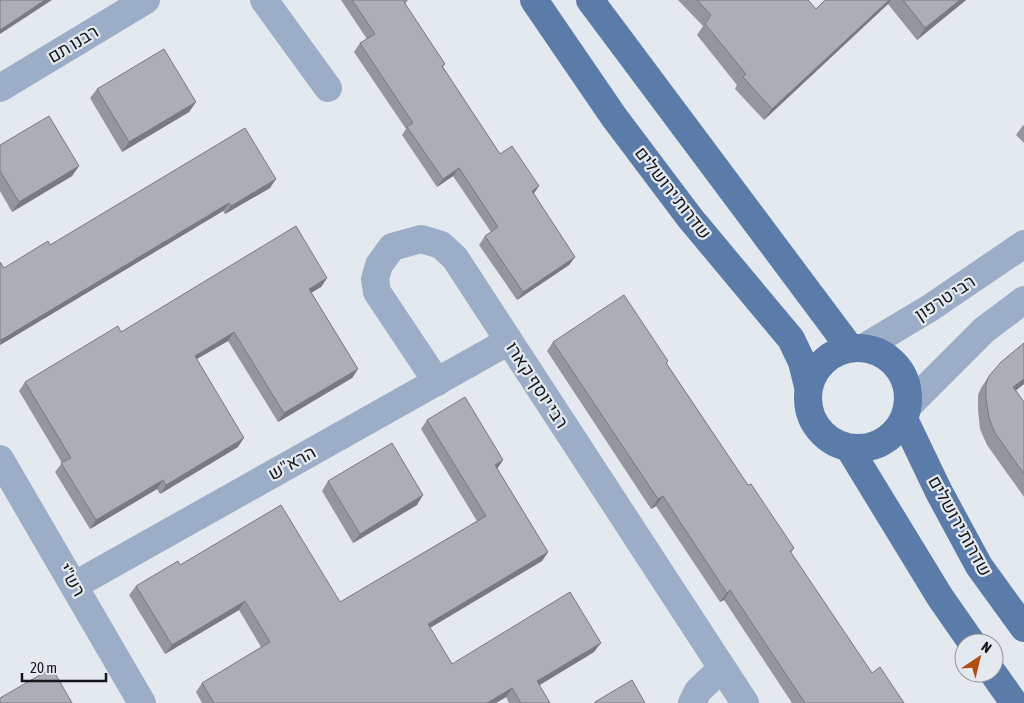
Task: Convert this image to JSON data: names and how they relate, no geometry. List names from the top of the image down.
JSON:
{
  "streets": {
    "main road": ["שדרות ירושלים"],
    "street": [
      "רבנו תם",
      "רבי טרפון",
      "רבי יוסף קארו",
      "הרא\"ש",
      "רש\"י"
    ]
  },
  "crossings": [
    ["שדרות ירושלים", "רבי טרפון"],
    ["רבי יוסף קארו", "הרא\"ש"],
    ["הרא\"ש", "רש\"י"]
  ],
  "scale_bar": "20 m",
  "north": "top right"
}
